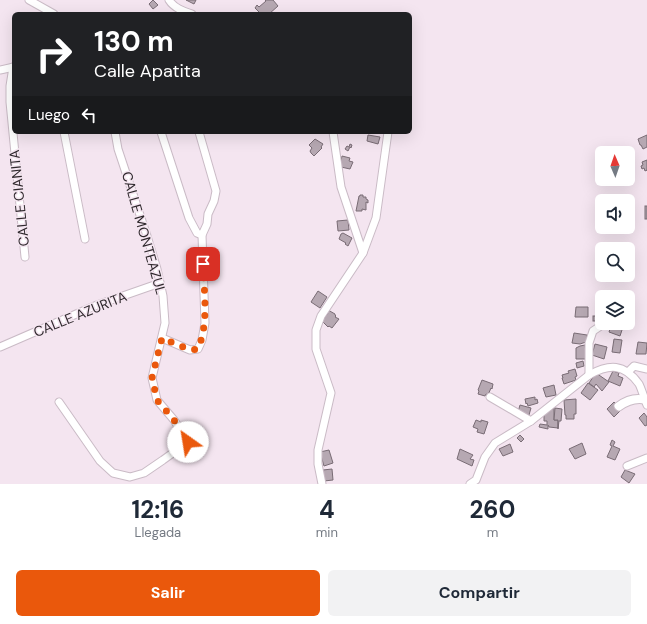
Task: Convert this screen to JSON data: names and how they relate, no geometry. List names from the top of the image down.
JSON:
{
  "streets": {
    "street": ["CALLE CIANITA", "CALLE MONTEAZUL", "CALLE AZURITA"]
  },
  "crossings": [
    ["CALLE MONTEAZUL", "CALLE AZURITA"]
  ],
  "north": "top",
  "page": {
    "turn": ["130 m", "Calle Apatita"],
    "then": "Luego",
    "eta": [
      "12:16",
      "Llegada",
      "4",
      "min",
      "260",
      "m"
    ],
    "buttons": ["Salir", "Compartir"]
  }
}
